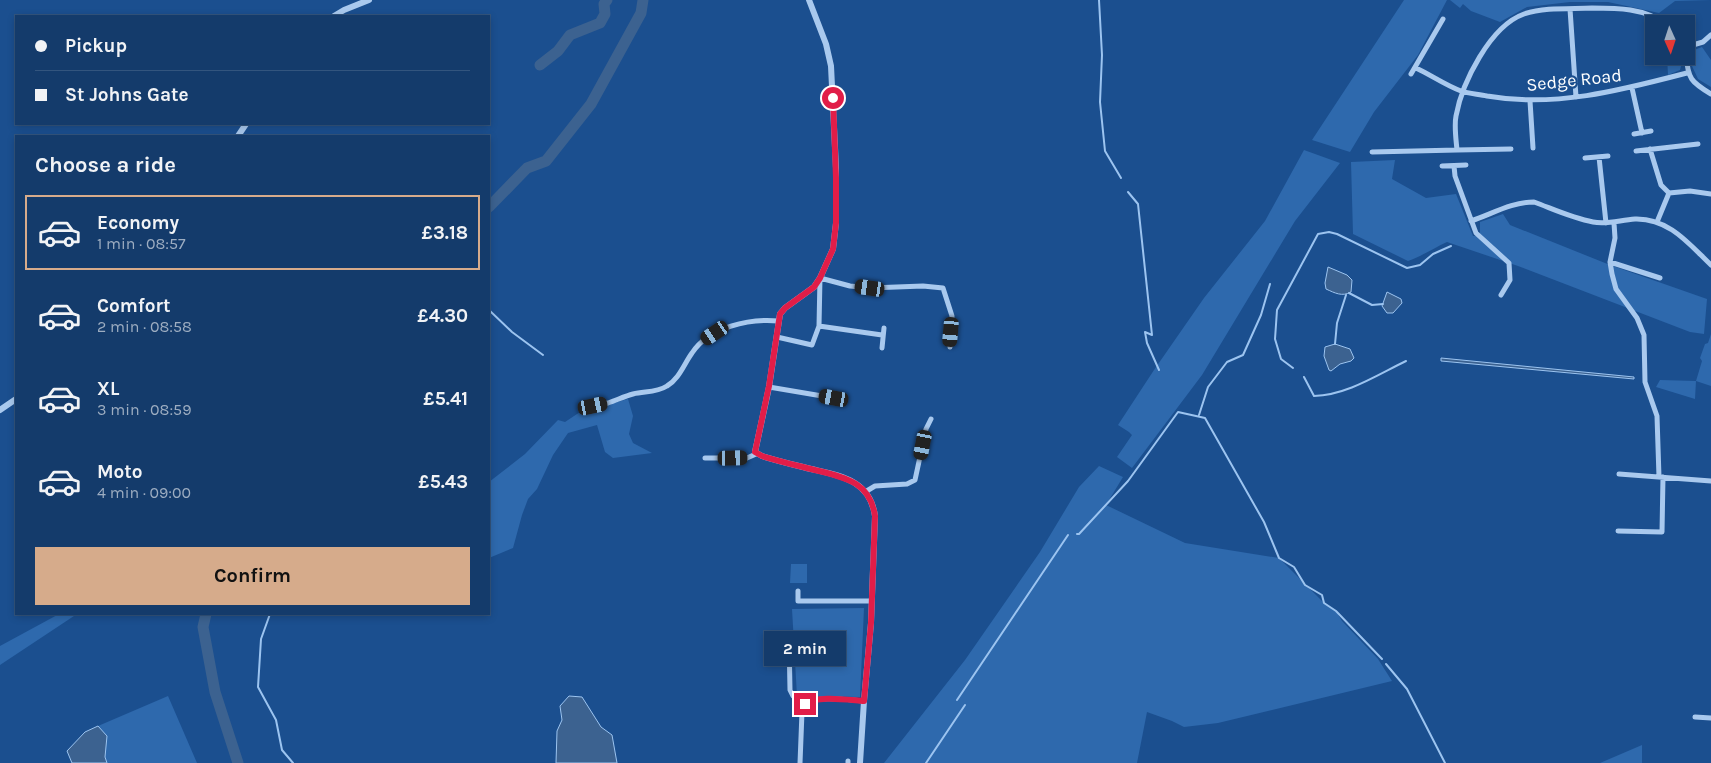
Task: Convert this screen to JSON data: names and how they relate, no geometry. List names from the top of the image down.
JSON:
{
  "streets": {
    "street": ["Sedge Road"]
  },
  "north": "bottom",
  "page": {
    "banner": ["Pickup", "St Johns Gate"],
    "heading": "Choose a ride",
    "list": [
      {
        "name": "Economy",
        "note": "1 min · 08:57",
        "value": "£3.18"
      },
      {
        "name": "Comfort",
        "note": "2 min · 08:58",
        "value": "£4.30"
      },
      {
        "name": "XL",
        "note": "3 min · 08:59",
        "value": "£5.41"
      },
      {
        "name": "Moto",
        "note": "4 min · 09:00",
        "value": "£5.43"
      }
    ],
    "buttons": "Confirm",
    "bubble": "2 min"
  }
}
